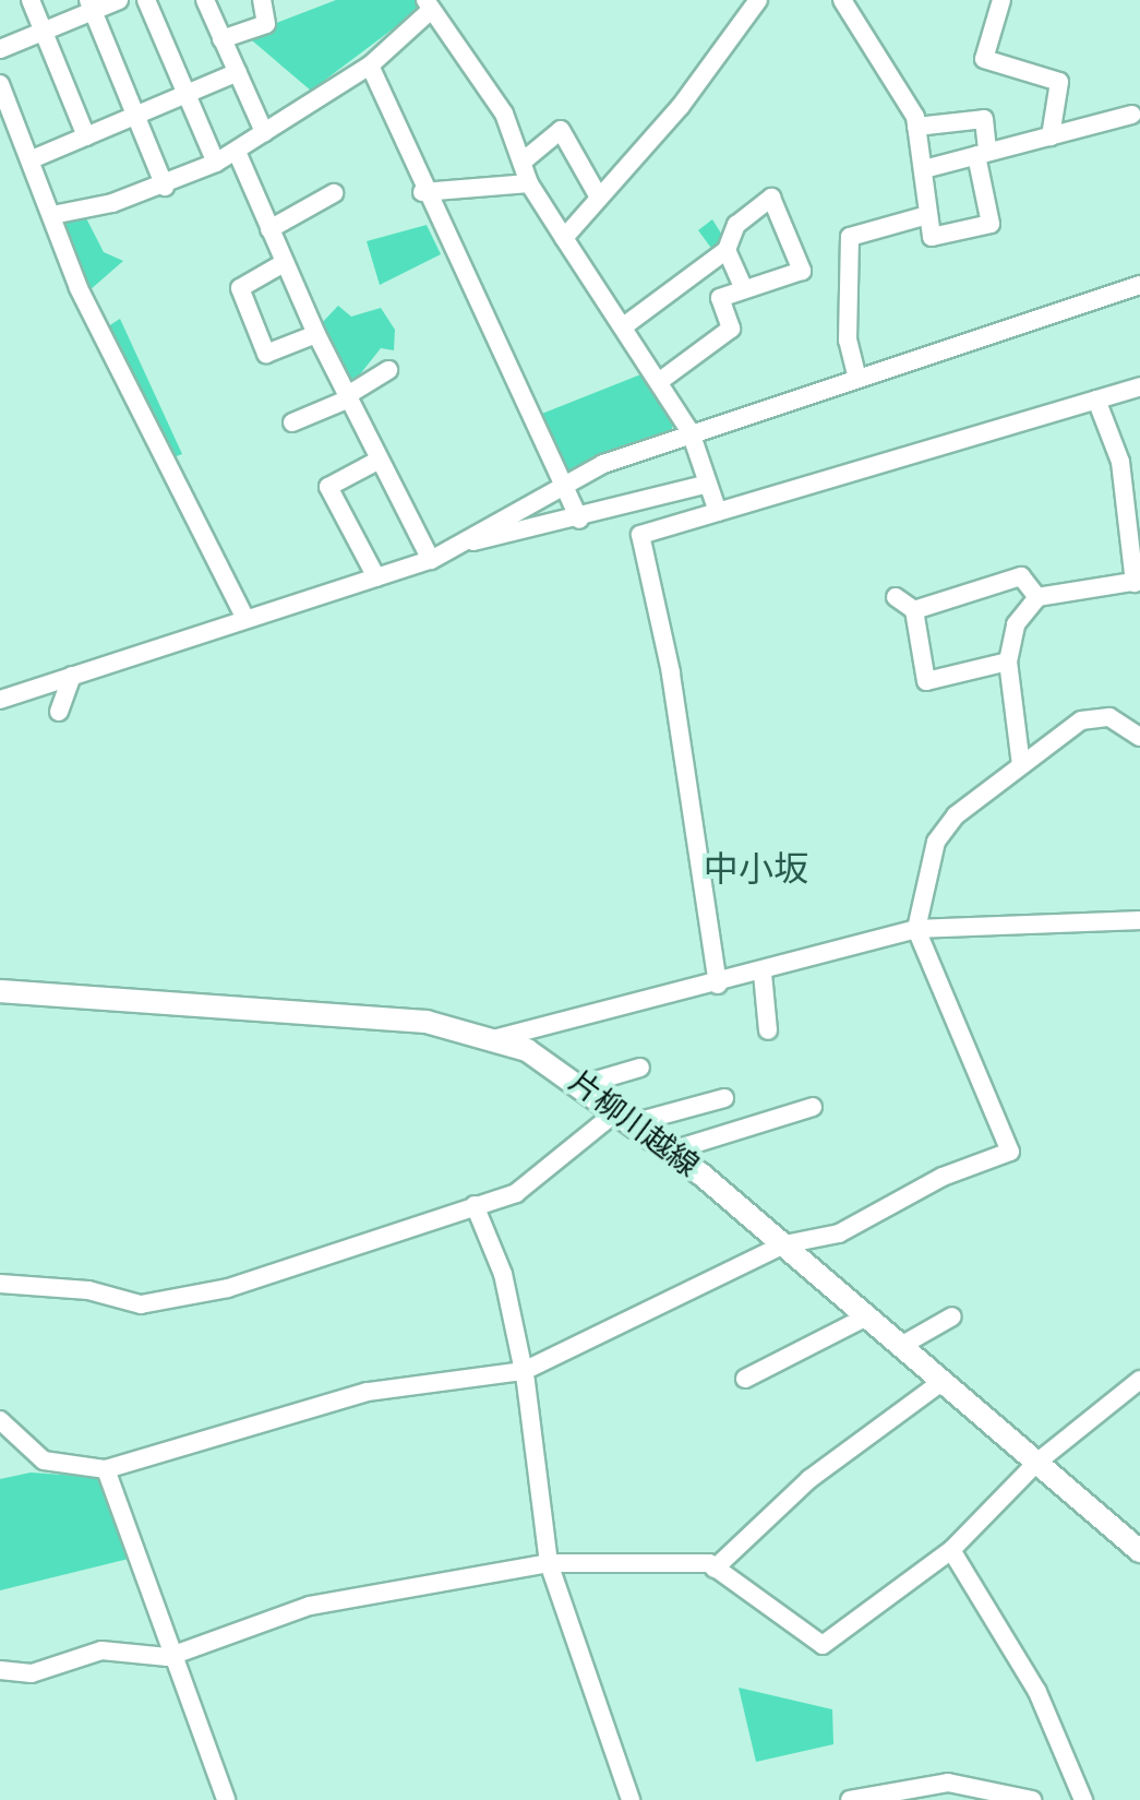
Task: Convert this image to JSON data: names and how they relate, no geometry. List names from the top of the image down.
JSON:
{
  "streets": {
    "main road": ["片柳川越線"]
  },
  "districts": ["中小坂"]
}
